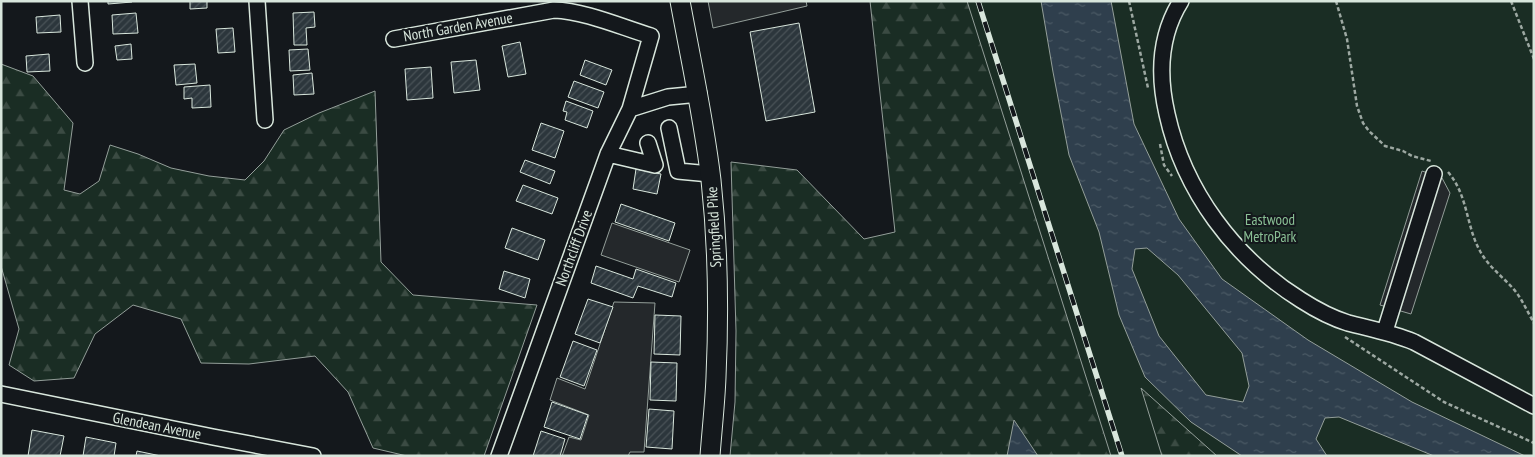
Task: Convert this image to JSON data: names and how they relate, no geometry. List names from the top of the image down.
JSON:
{
  "streets": {
    "main road": ["Springfield Pike"],
    "street": ["North Garden Avenue", "Northcliff Drive", "Glendean Avenue"]
  },
  "crossings": [
    ["North Garden Avenue", "Northcliff Drive"]
  ],
  "parks": ["Eastwood MetroPark"]
}
